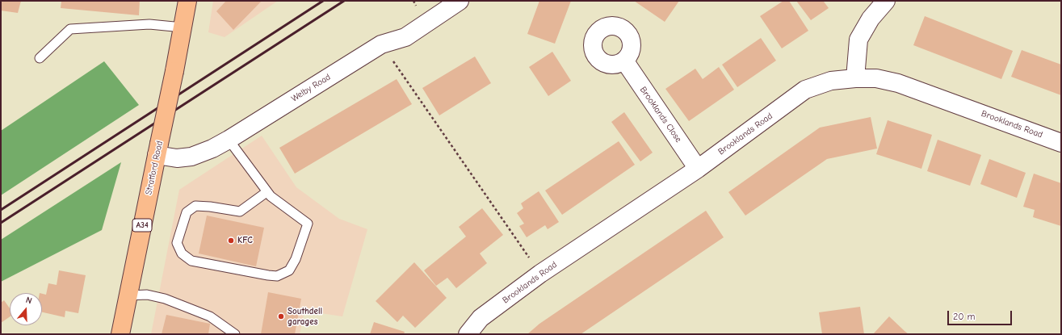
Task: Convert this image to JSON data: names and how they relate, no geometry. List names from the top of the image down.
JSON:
{
  "streets": {
    "highway": ["Stratford Road", "A34"],
    "street": ["Welby Road", "Brooklands Close", "Brooklands Road"]
  },
  "crossings": [
    ["Welby Road", "Stratford Road"],
    ["Brooklands Close", "Brooklands Road"]
  ],
  "places": ["KFC", "Southdell garages"],
  "scale_bar": "20 m",
  "north": "top"
}
